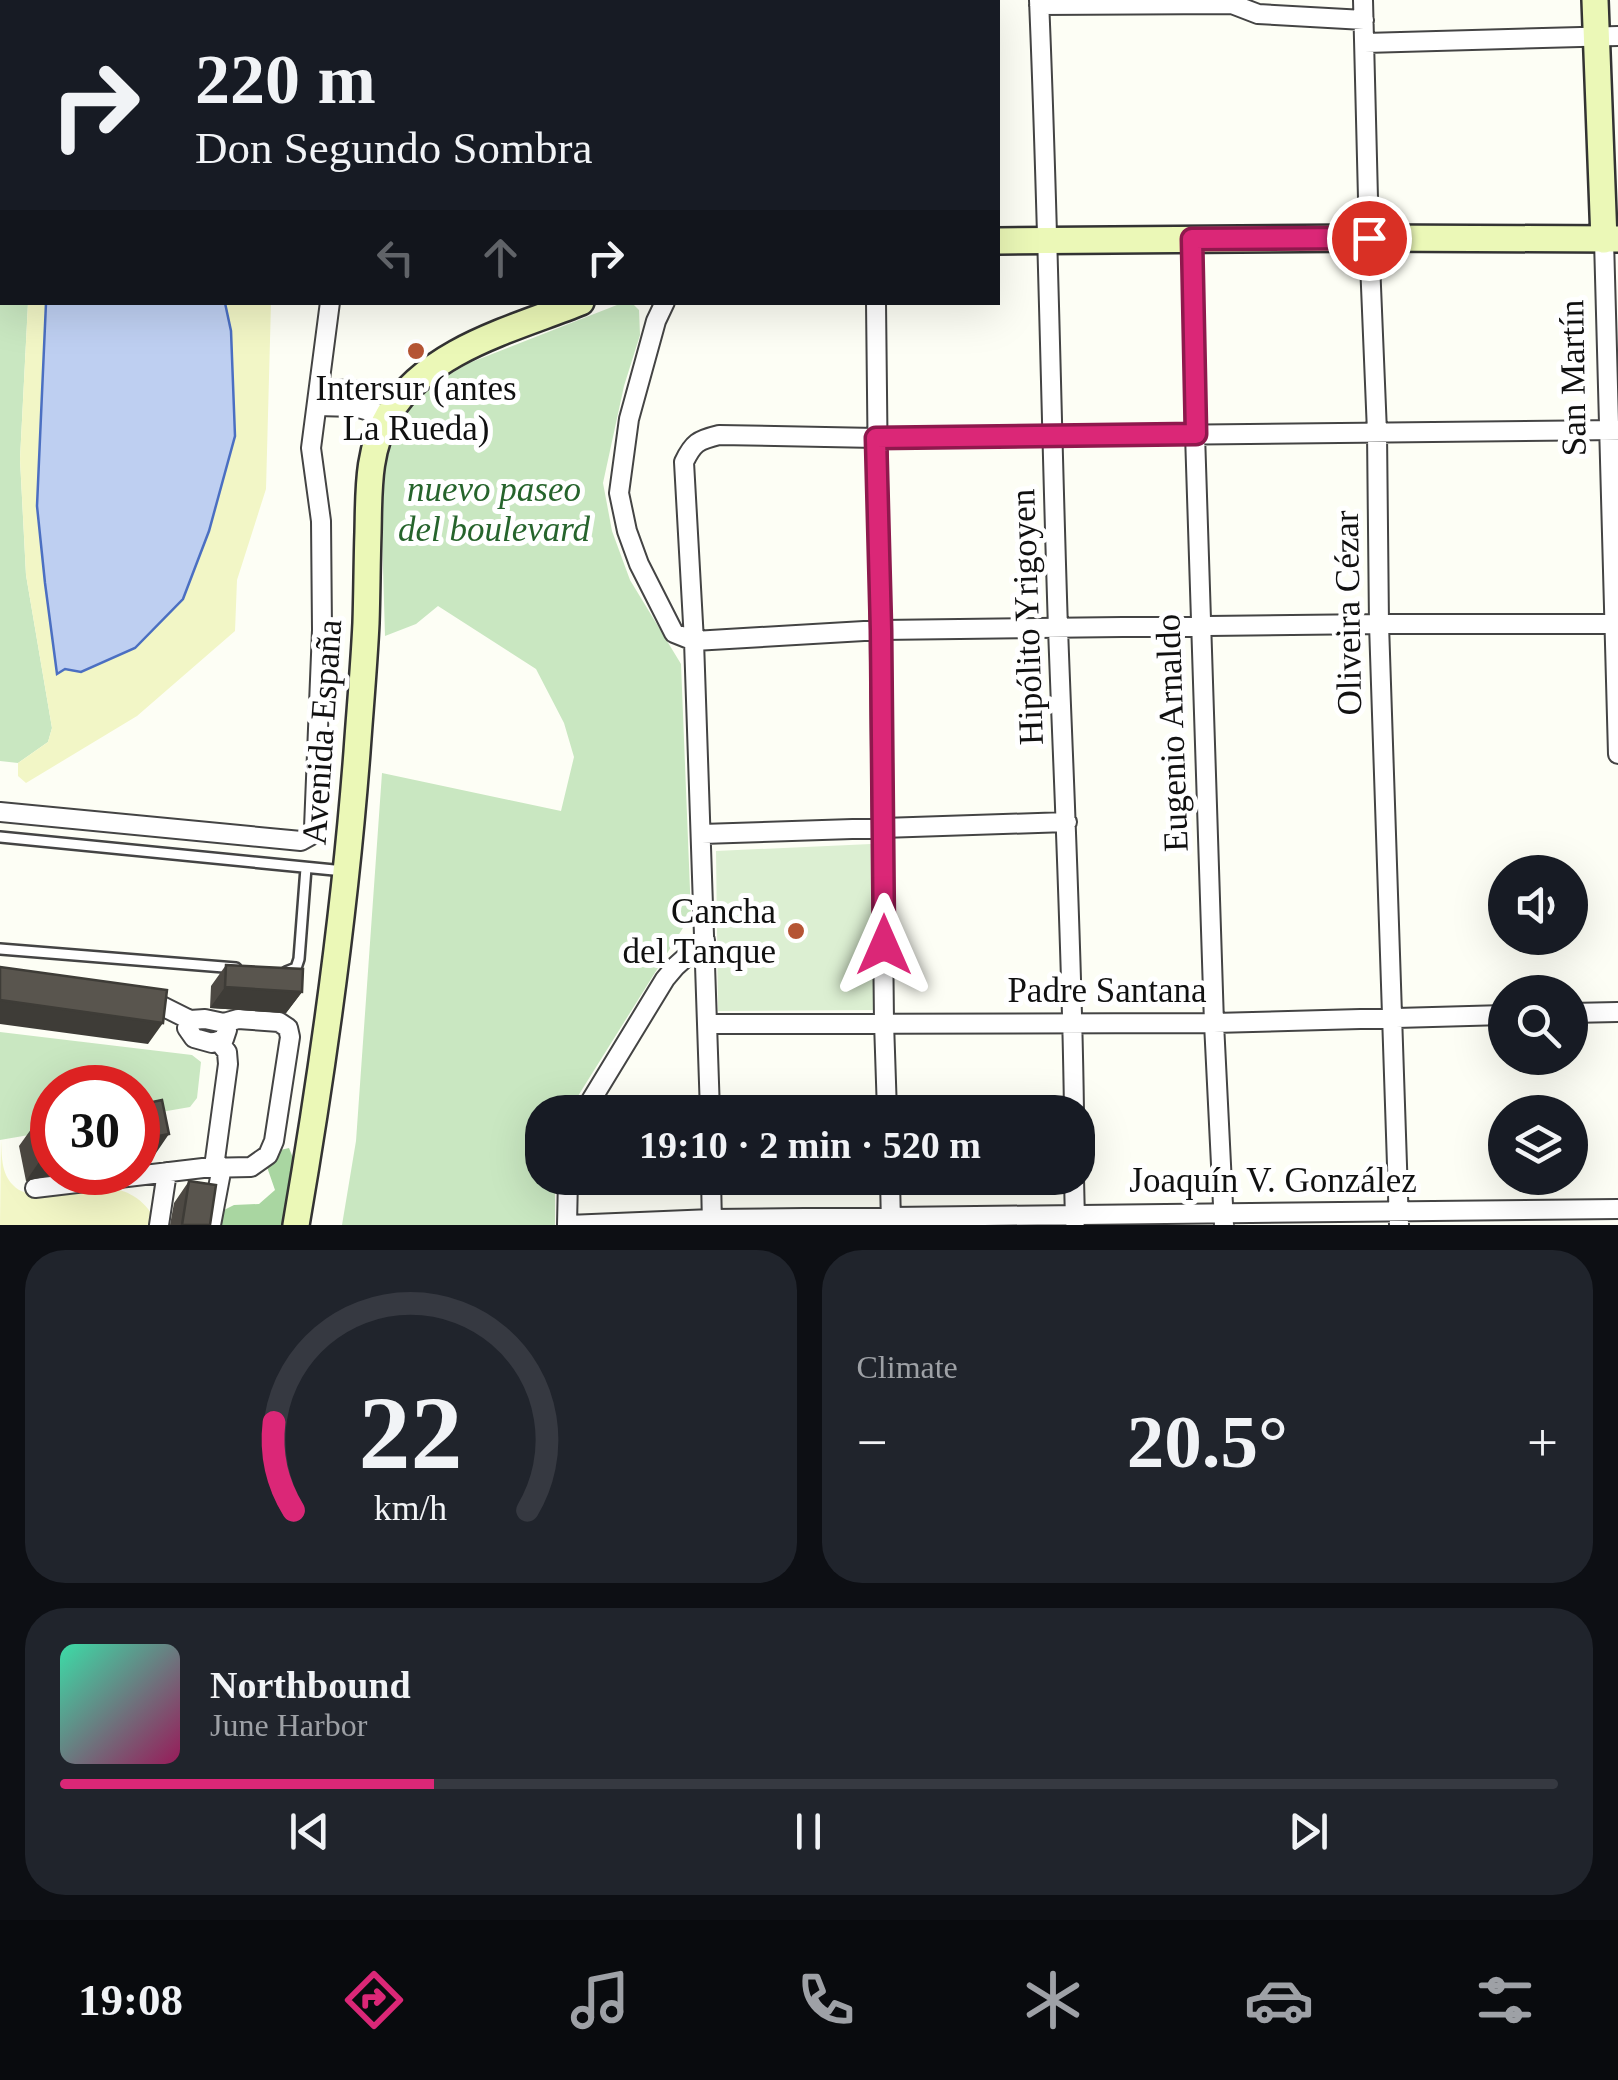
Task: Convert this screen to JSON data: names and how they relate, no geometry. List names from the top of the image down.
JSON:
{
  "streets": {
    "main road": ["San Martín", "Avenida España"],
    "street": [
      "Oliveira Cézar",
      "Hipólito Yrigoyen",
      "Eugenio Arnaldo",
      "Padre Santana",
      "Joaquín V. González"
    ]
  },
  "crossings": [
    ["Oliveira Cézar", "Padre Santana"],
    ["Oliveira Cézar", "Joaquín V. González"],
    ["Hipólito Yrigoyen", "Padre Santana"],
    ["Eugenio Arnaldo", "Padre Santana"],
    ["Eugenio Arnaldo", "Joaquín V. González"]
  ],
  "parks": ["nuevo paseo del boulevard"],
  "places": ["Intersur (antes La Rueda)", "Cancha del Tanque"],
  "page": {
    "turn": ["220 m", "Don Segundo Sombra"],
    "limit": "30",
    "trip": "19:10 · 2 min · 520 m",
    "tile": "Climate",
    "heat": ["−", "20.5°", "+"],
    "song": ["Northbound", "June Harbor"],
    "tabs": "19:08",
    "gauge": ["22", "km/h"]
  }
}
